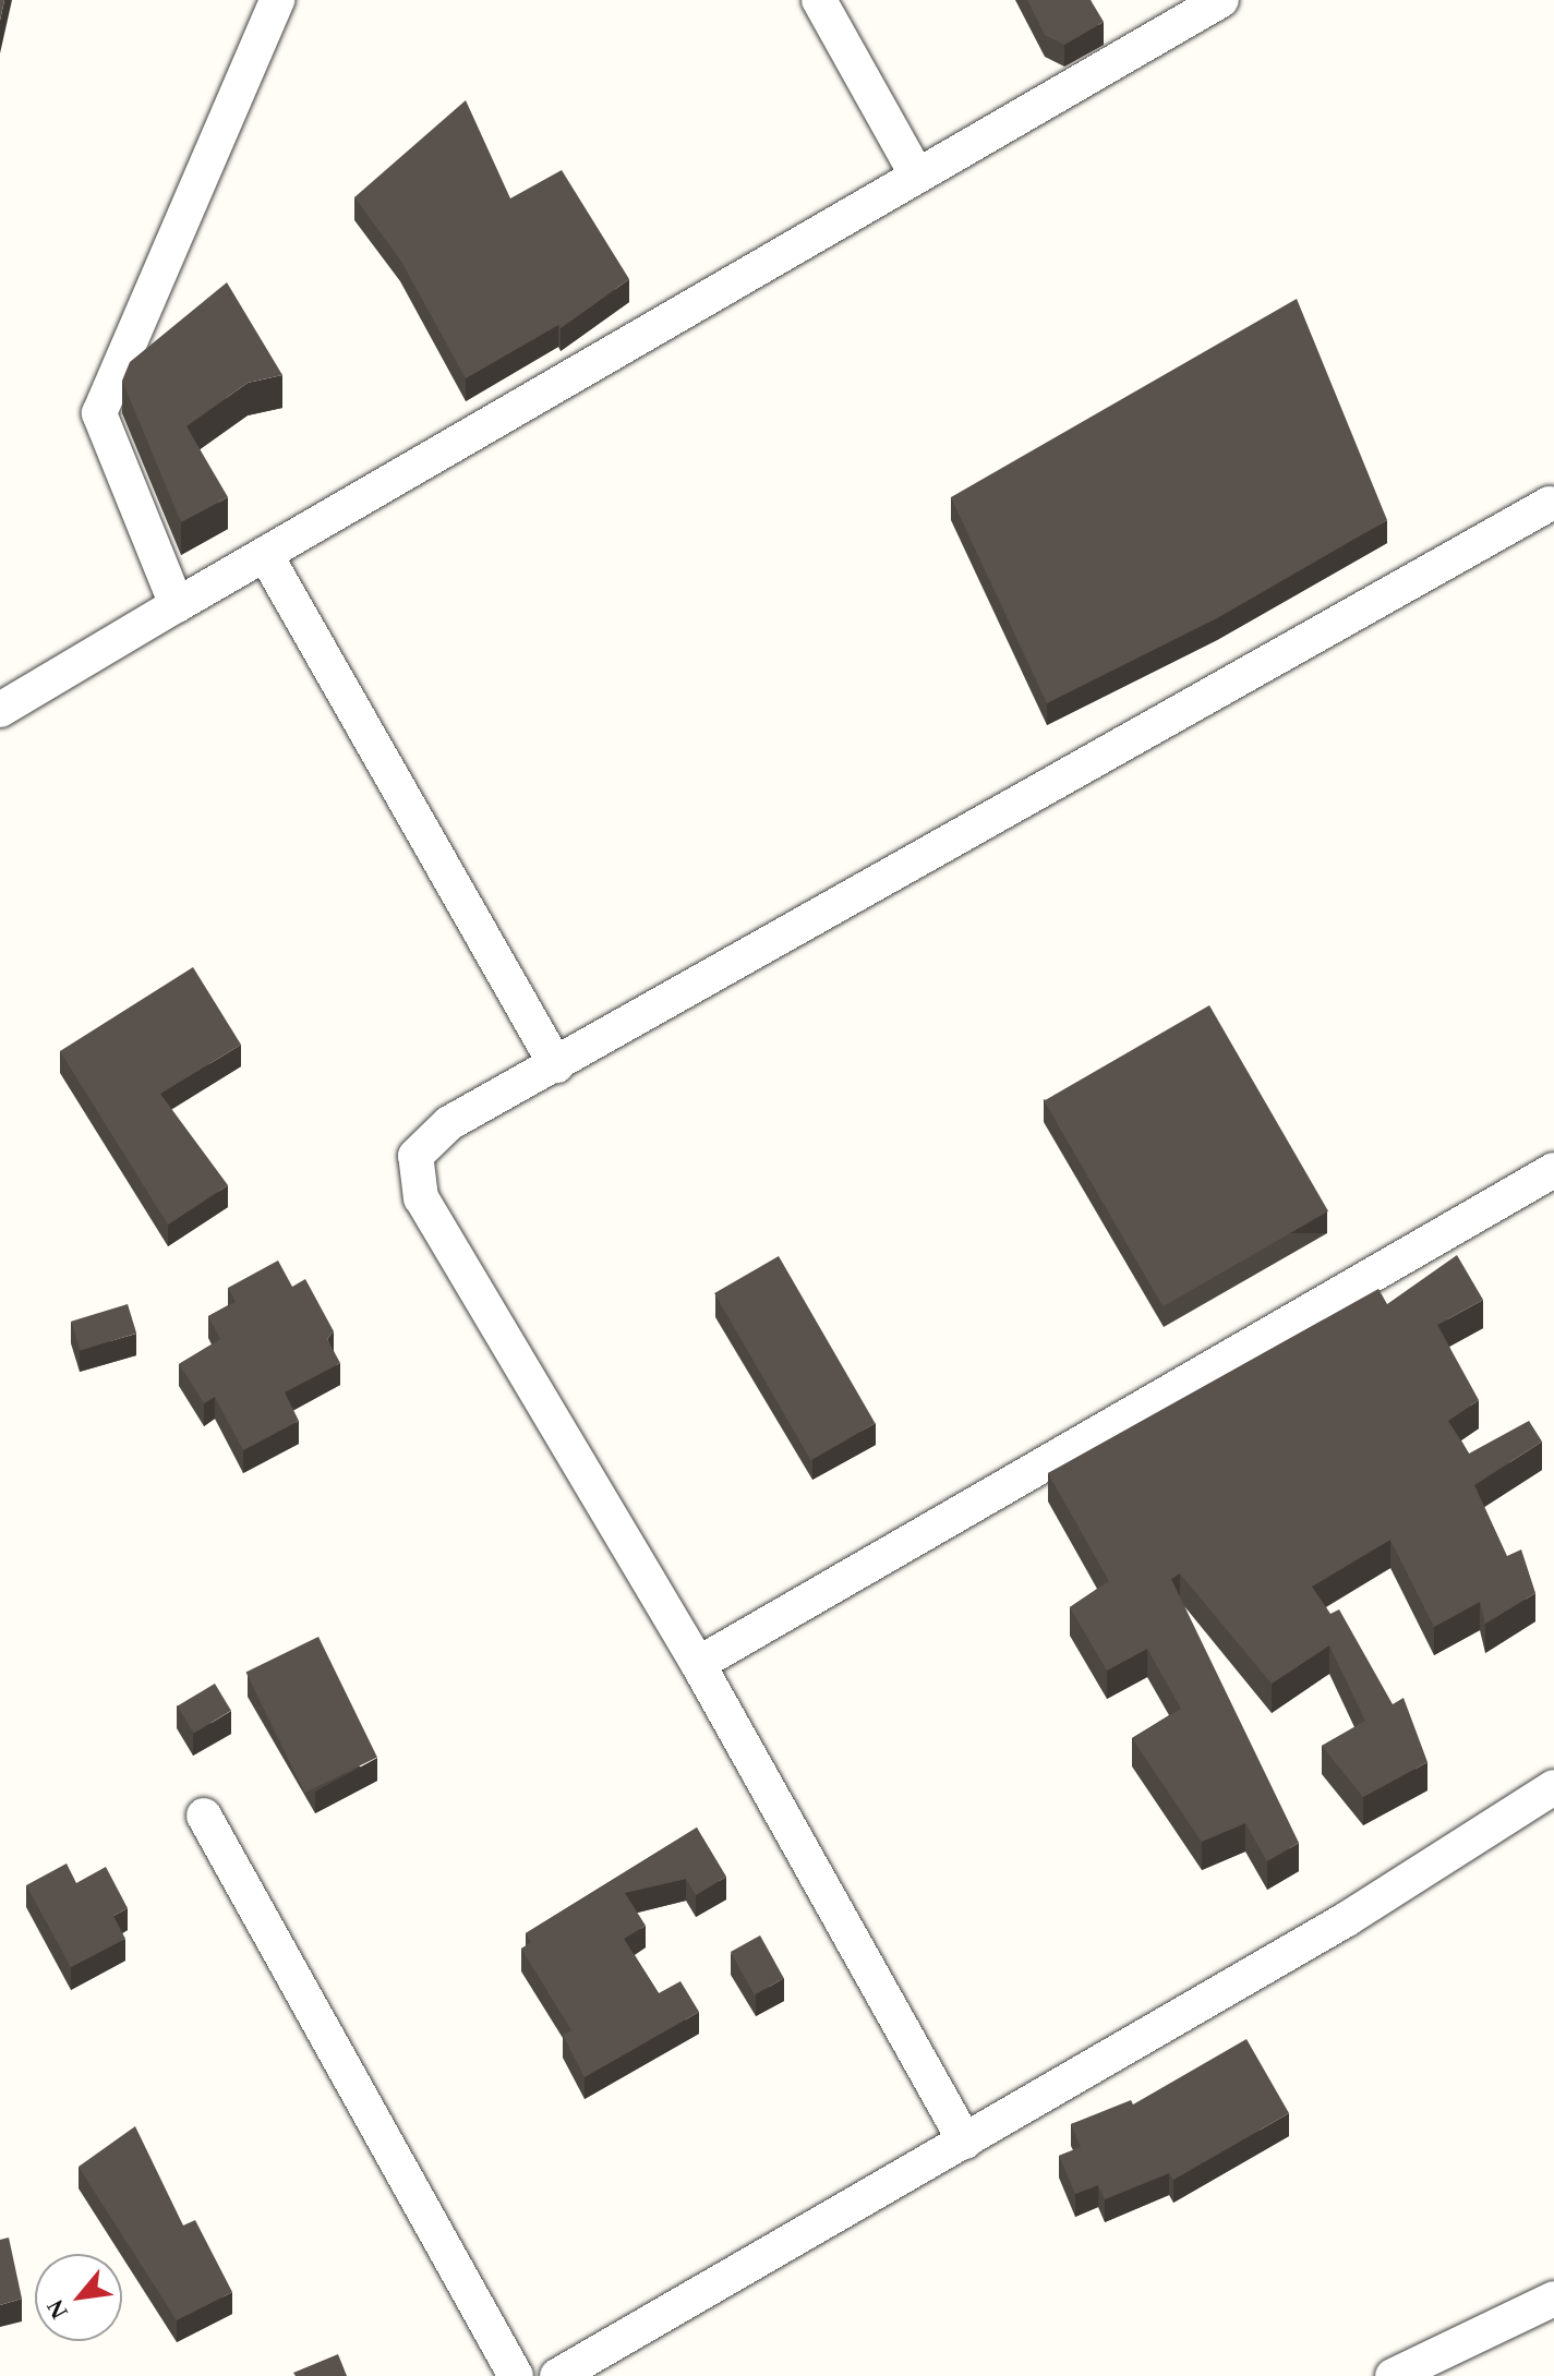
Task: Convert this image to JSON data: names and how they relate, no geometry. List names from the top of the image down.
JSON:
{
  "north": "bottom left"
}
